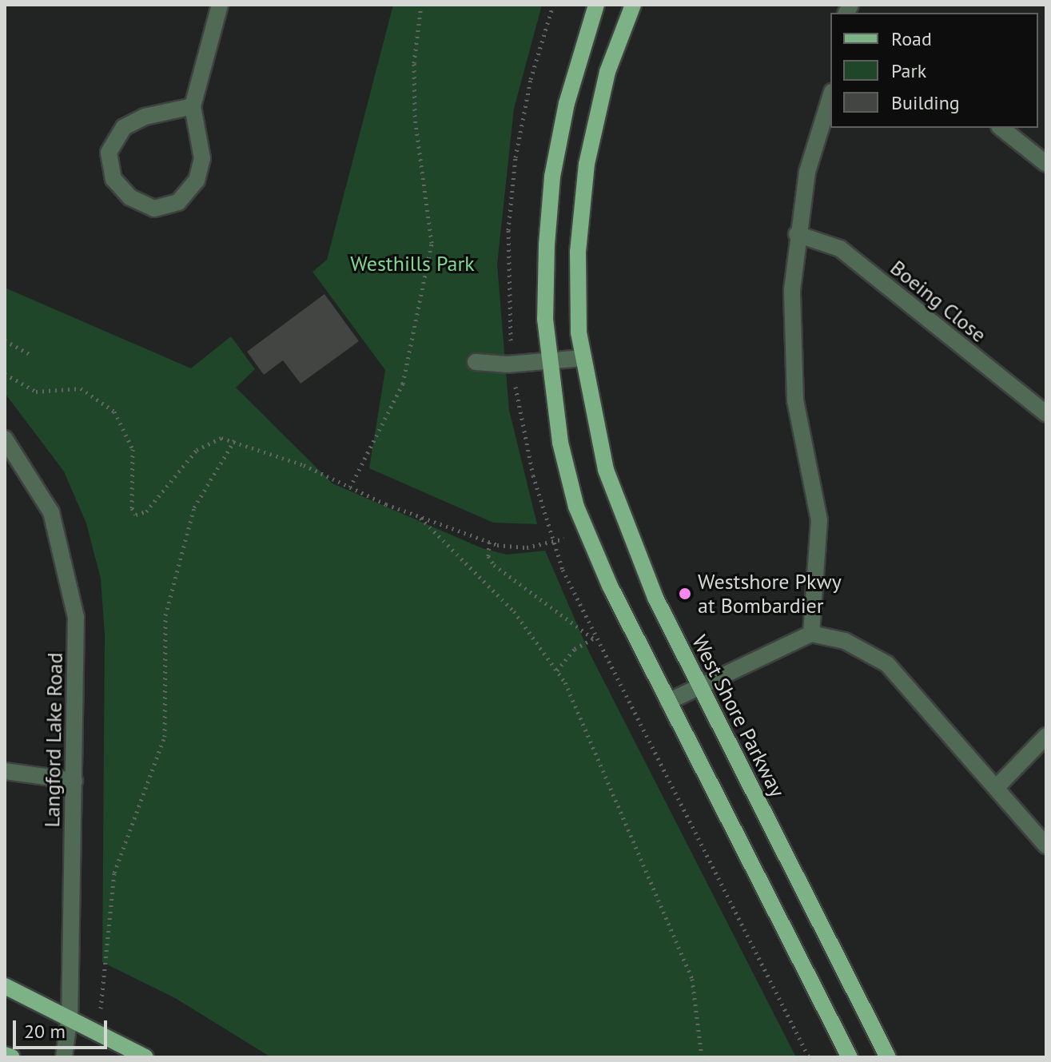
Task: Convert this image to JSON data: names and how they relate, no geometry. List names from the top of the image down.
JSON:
{
  "streets": {
    "main road": ["West Shore Parkway"],
    "street": ["Boeing Close", "Langford Lake Road"]
  },
  "parks": ["Westhills Park"],
  "places": ["Westshore Pkwy at Bombardier"],
  "legend": ["Road", "Park", "Building"],
  "scale_bar": "20 m"
}
